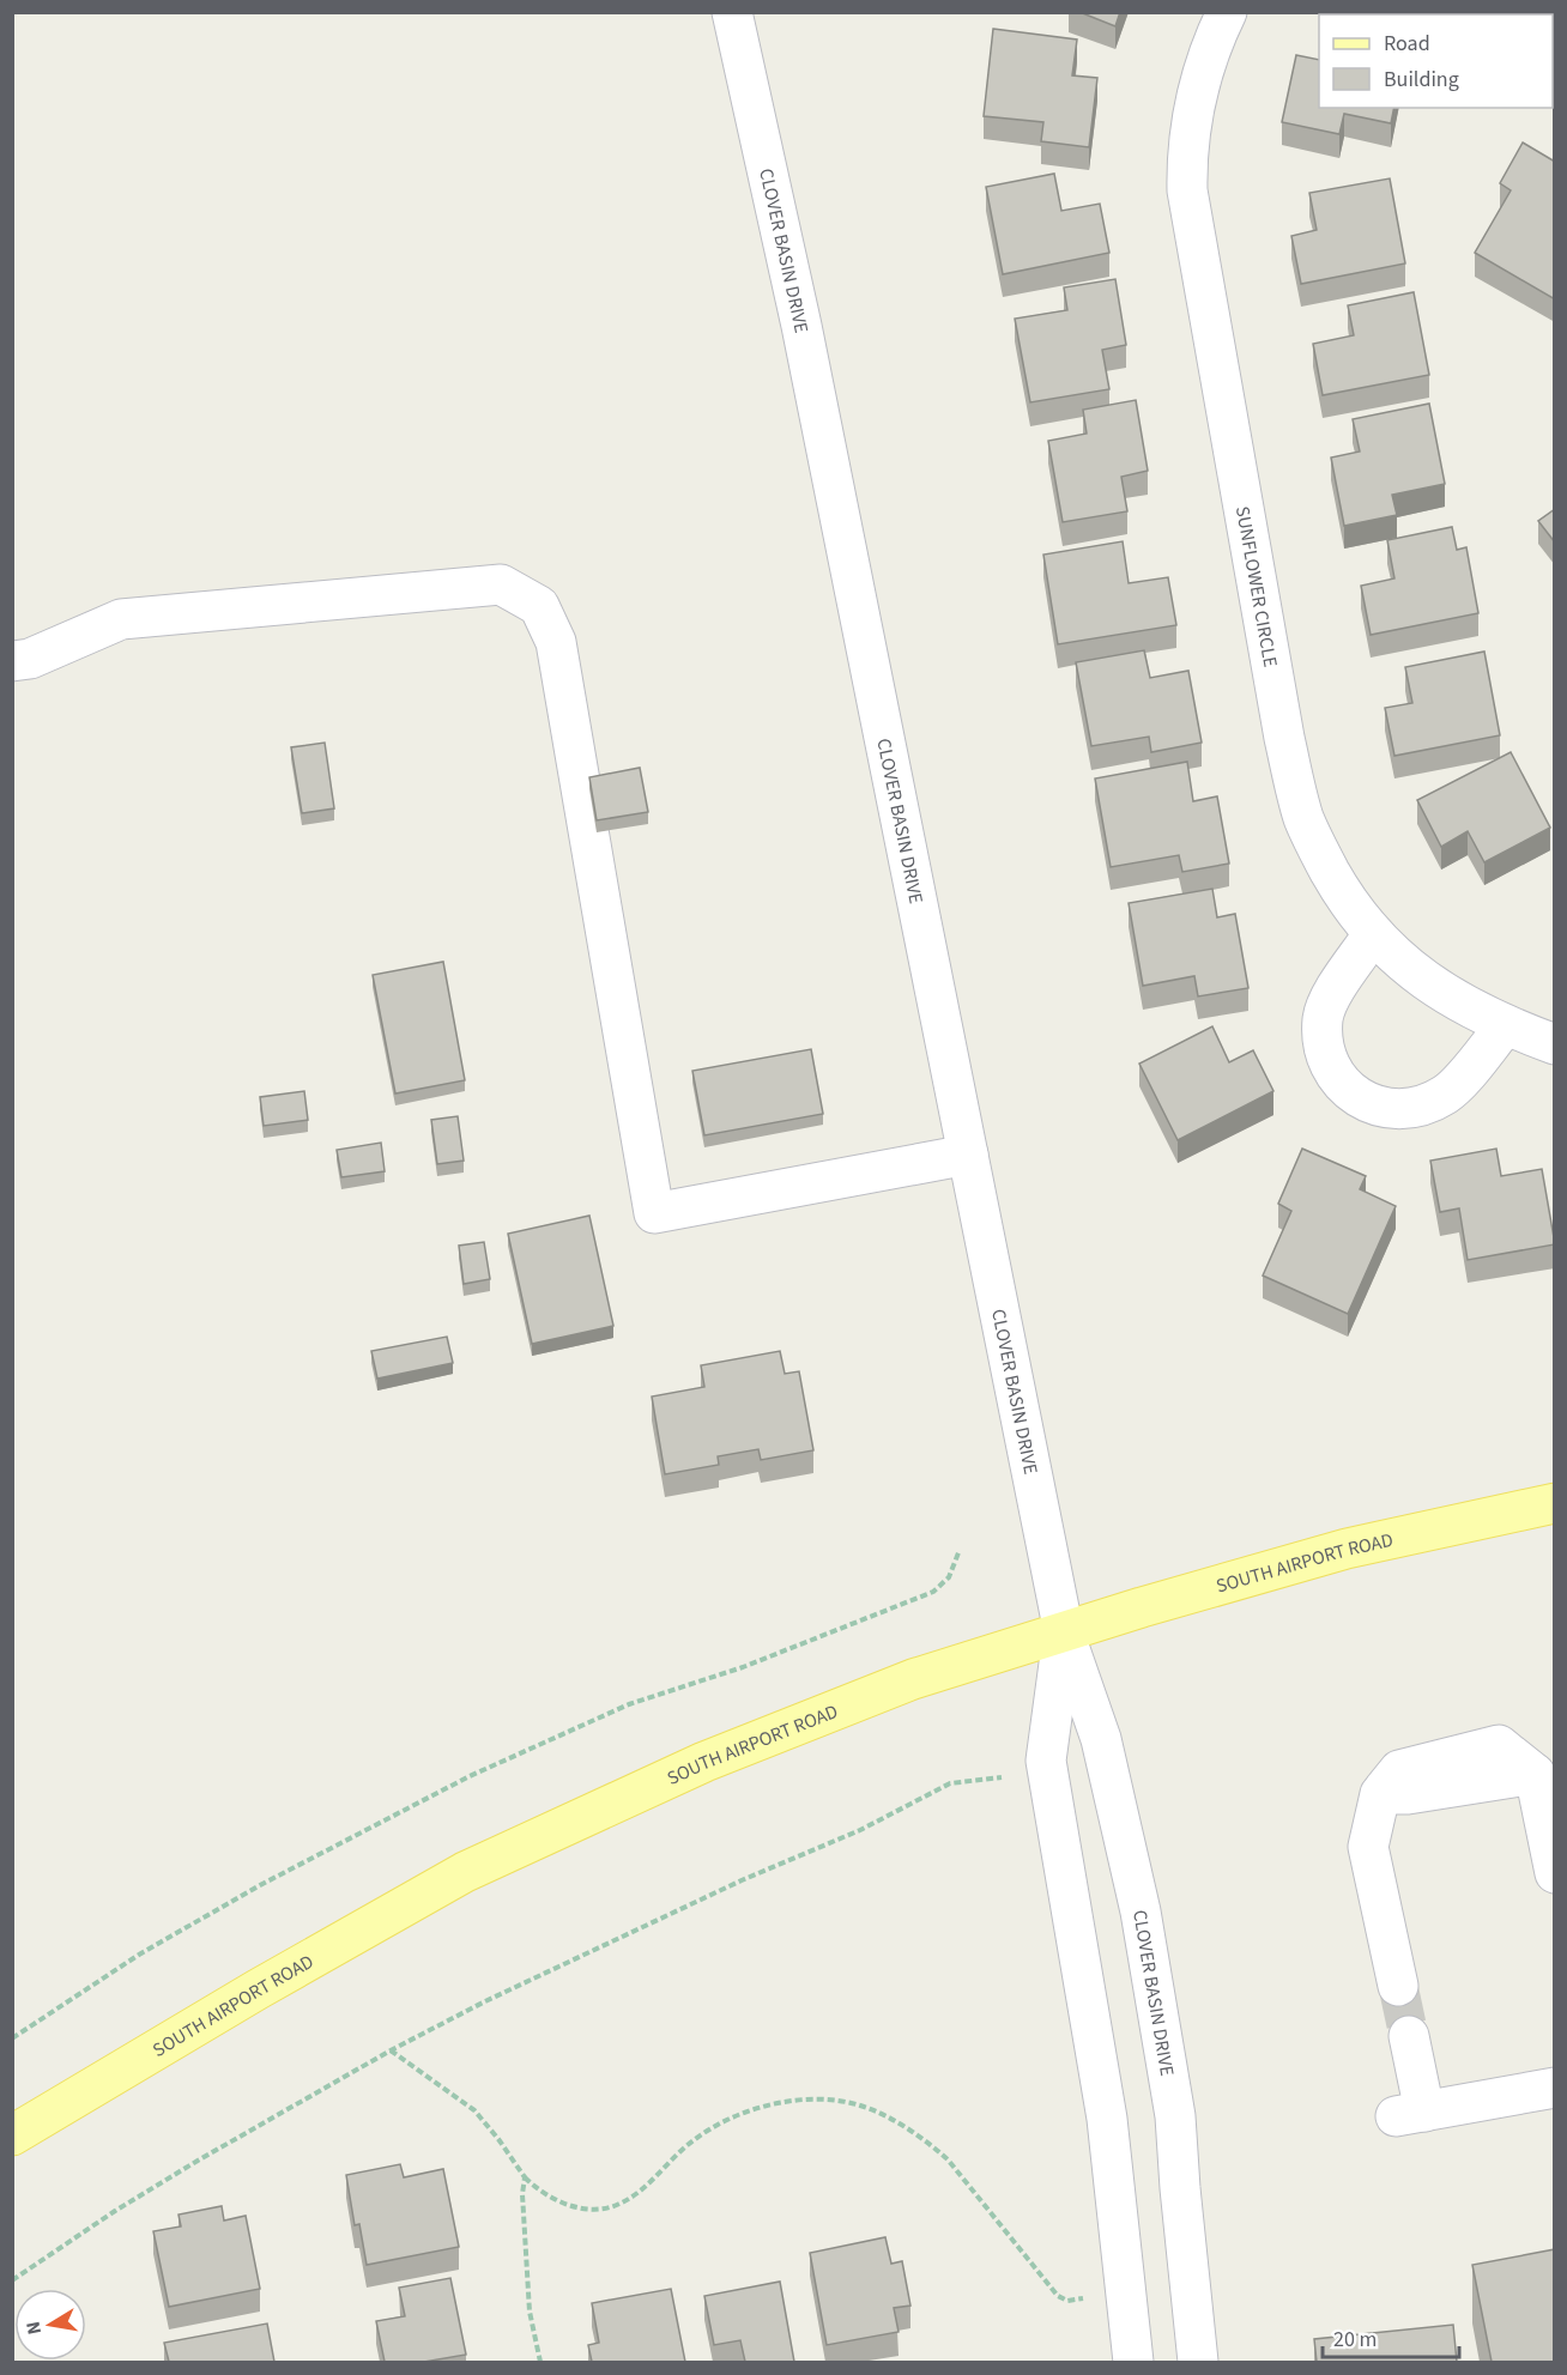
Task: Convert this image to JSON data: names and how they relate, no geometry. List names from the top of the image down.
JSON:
{
  "streets": {
    "main road": ["SOUTH AIRPORT ROAD"],
    "street": ["CLOVER BASIN DRIVE", "SUNFLOWER CIRCLE"]
  },
  "crossings": [
    ["CLOVER BASIN DRIVE", "SOUTH AIRPORT ROAD"]
  ],
  "legend": ["Road", "Building"],
  "scale_bar": "20 m",
  "north": "left"
}
